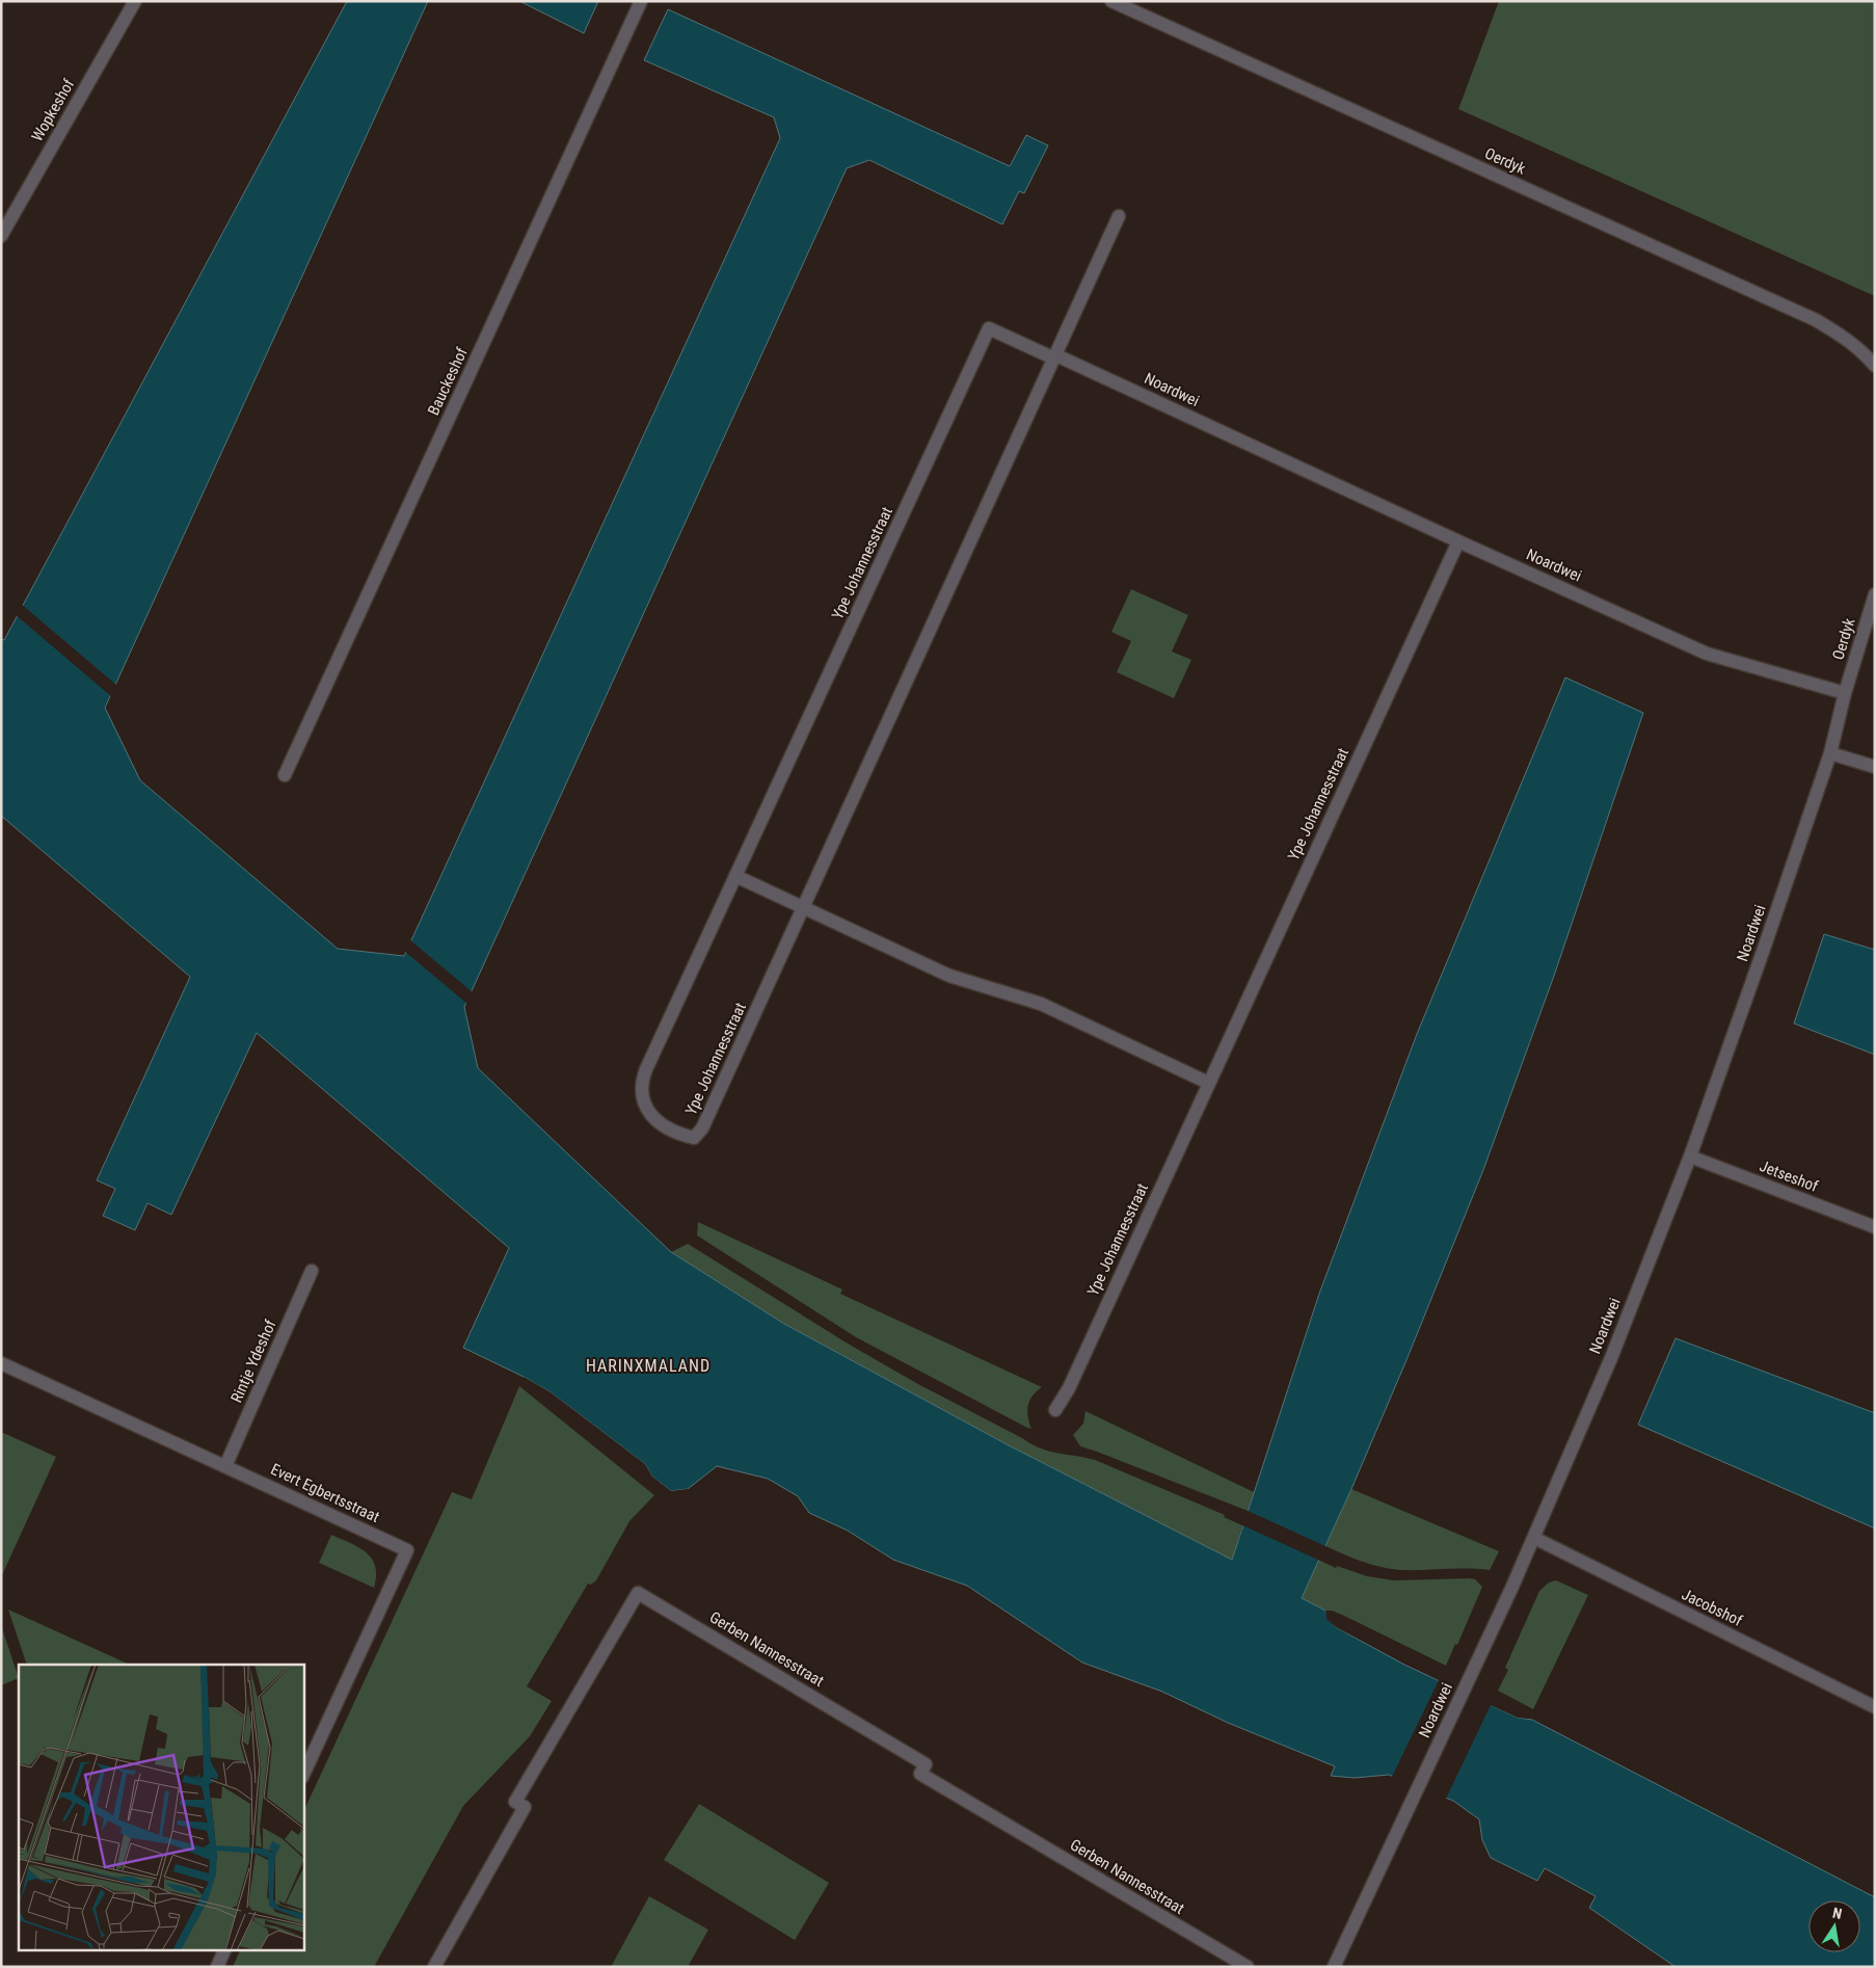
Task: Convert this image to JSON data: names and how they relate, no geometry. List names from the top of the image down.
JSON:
{
  "streets": {
    "street": [
      "Wopkeshof",
      "Oerdyk",
      "Bauckeshof",
      "Noardwei",
      "Ype Johannesstraat",
      "Jetseshof",
      "Rintje Ydeshof",
      "Evert Egbertsstraat",
      "Jacobshof",
      "Gerben Nannesstraat"
    ]
  },
  "crossings": [
    ["Oerdyk", "Noardwei"],
    ["Noardwei", "Ype Johannesstraat"],
    ["Noardwei", "Jetseshof"],
    ["Noardwei", "Jacobshof"],
    ["Rintje Ydeshof", "Evert Egbertsstraat"]
  ],
  "districts": ["HARINXMALAND"],
  "north": "top"
}
